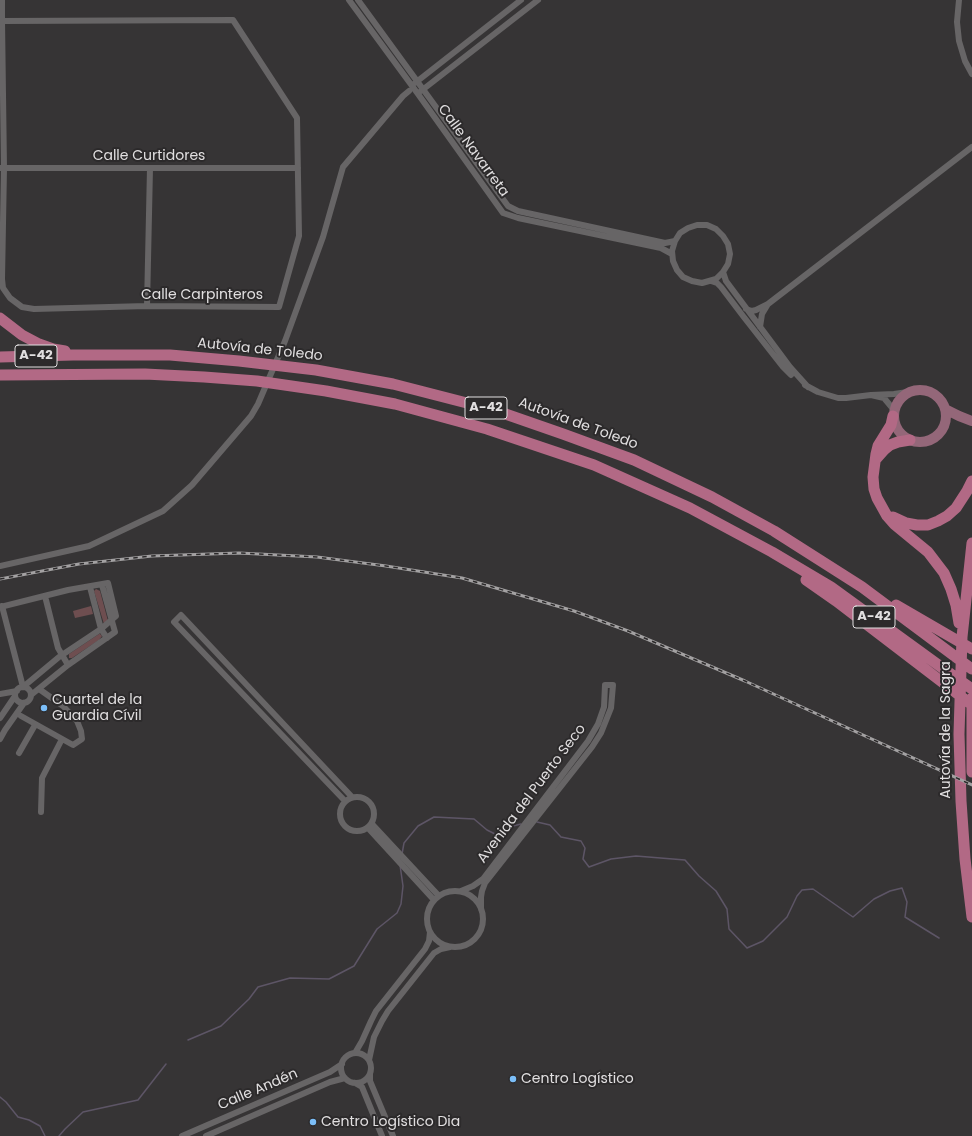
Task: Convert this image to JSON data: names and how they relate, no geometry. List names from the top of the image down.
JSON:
{
  "streets": {
    "highway": ["Autovía de Toledo", "A-42", "Autovía de la Sagra"],
    "street": [
      "Calle Navarreta",
      "Calle Curtidores",
      "Calle Carpinteros",
      "Avenida del Puerto Seco",
      "Calle Andén"
    ]
  },
  "crossings": [
    ["Calle Curtidores", "Calle Carpinteros"],
    ["A-42", "Autovía de la Sagra"],
    ["Avenida del Puerto Seco", "Calle Andén"]
  ],
  "places": ["Cuartel de la Guardia Cívil", "Centro Logístico", "Centro Logístico Dia"]
}
